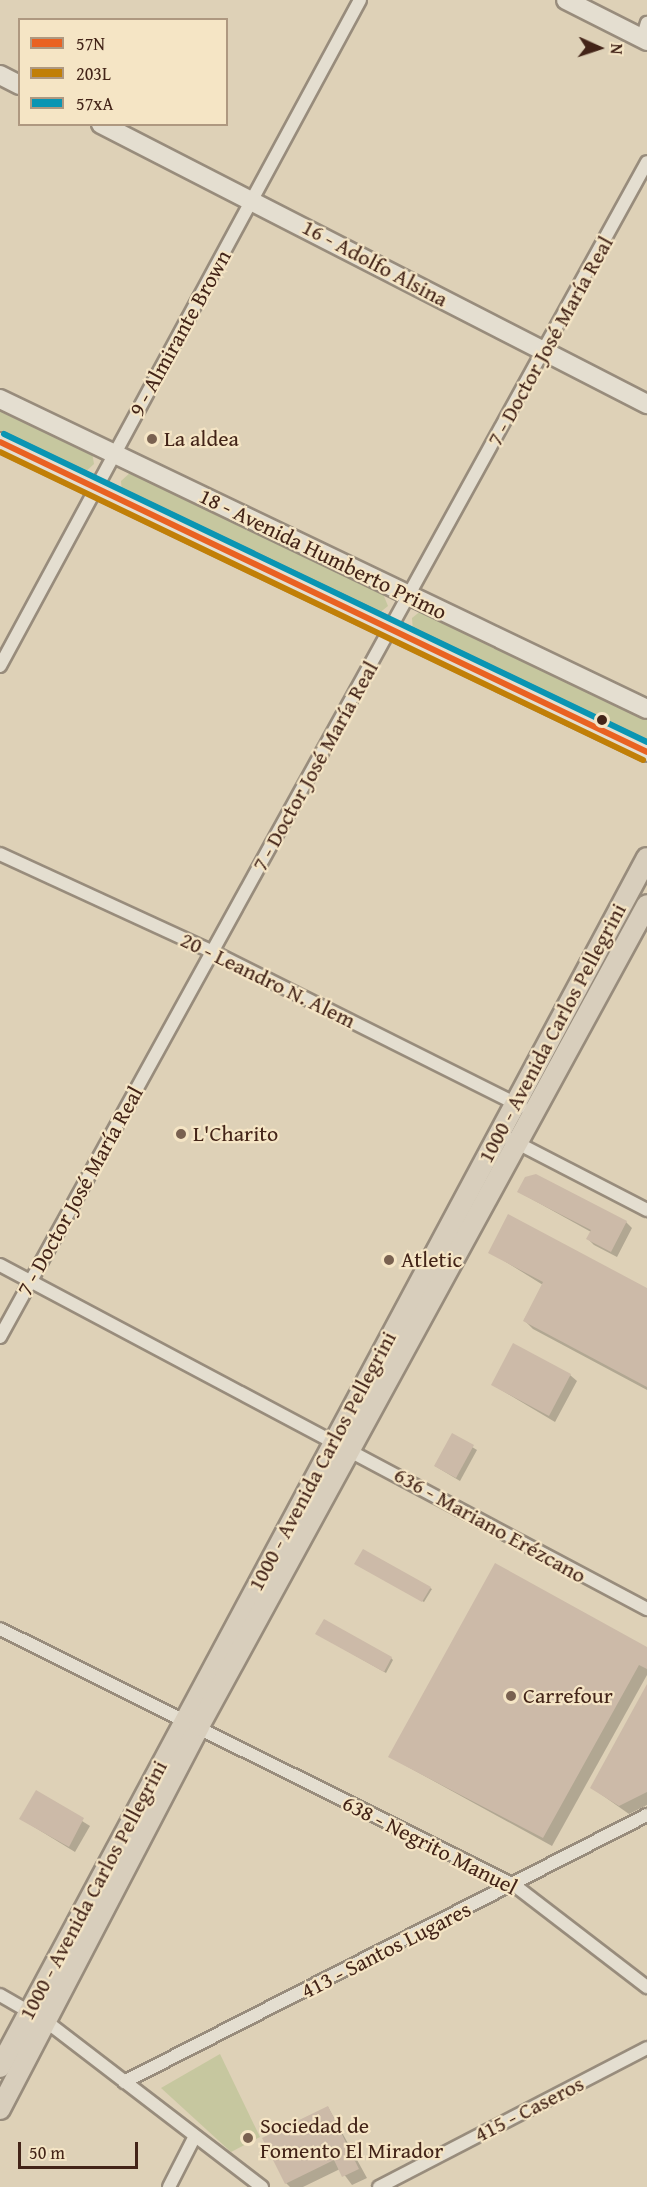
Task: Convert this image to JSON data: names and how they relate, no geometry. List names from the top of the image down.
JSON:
{
  "streets": {
    "main road": ["16 - Adolfo Alsina", "18 - Avenida Humberto Primo", "1000 - Avenida Carlos Pellegrini"],
    "street": [
      "9 - Almirante Brown",
      "7 - Doctor José María Real",
      "20 - Leandro N. Alem",
      "636 - Mariano Erézcano",
      "638 - Negrito Manuel",
      "413 - Santos Lugares",
      "415 - Caseros"
    ]
  },
  "crossings": [
    ["16 - Adolfo Alsina", "9 - Almirante Brown"],
    ["16 - Adolfo Alsina", "7 - Doctor José María Real"],
    ["9 - Almirante Brown", "18 - Avenida Humberto Primo"],
    ["7 - Doctor José María Real", "18 - Avenida Humberto Primo"],
    ["7 - Doctor José María Real", "20 - Leandro N. Alem"],
    ["7 - Doctor José María Real", "636 - Mariano Erézcano"],
    ["20 - Leandro N. Alem", "1000 - Avenida Carlos Pellegrini"],
    ["1000 - Avenida Carlos Pellegrini", "636 - Mariano Erézcano"],
    ["1000 - Avenida Carlos Pellegrini", "638 - Negrito Manuel"],
    ["638 - Negrito Manuel", "413 - Santos Lugares"]
  ],
  "places": [
    "La aldea",
    "L'Charito",
    "Atletic",
    "Carrefour",
    "Sociedad de Fomento El Mirador"
  ],
  "lines": ["transit line 57xA", "transit line 57N", "transit line 203L"],
  "legend": ["57N", "203L", "57xA"],
  "scale_bar": "50 m",
  "north": "right"
}
